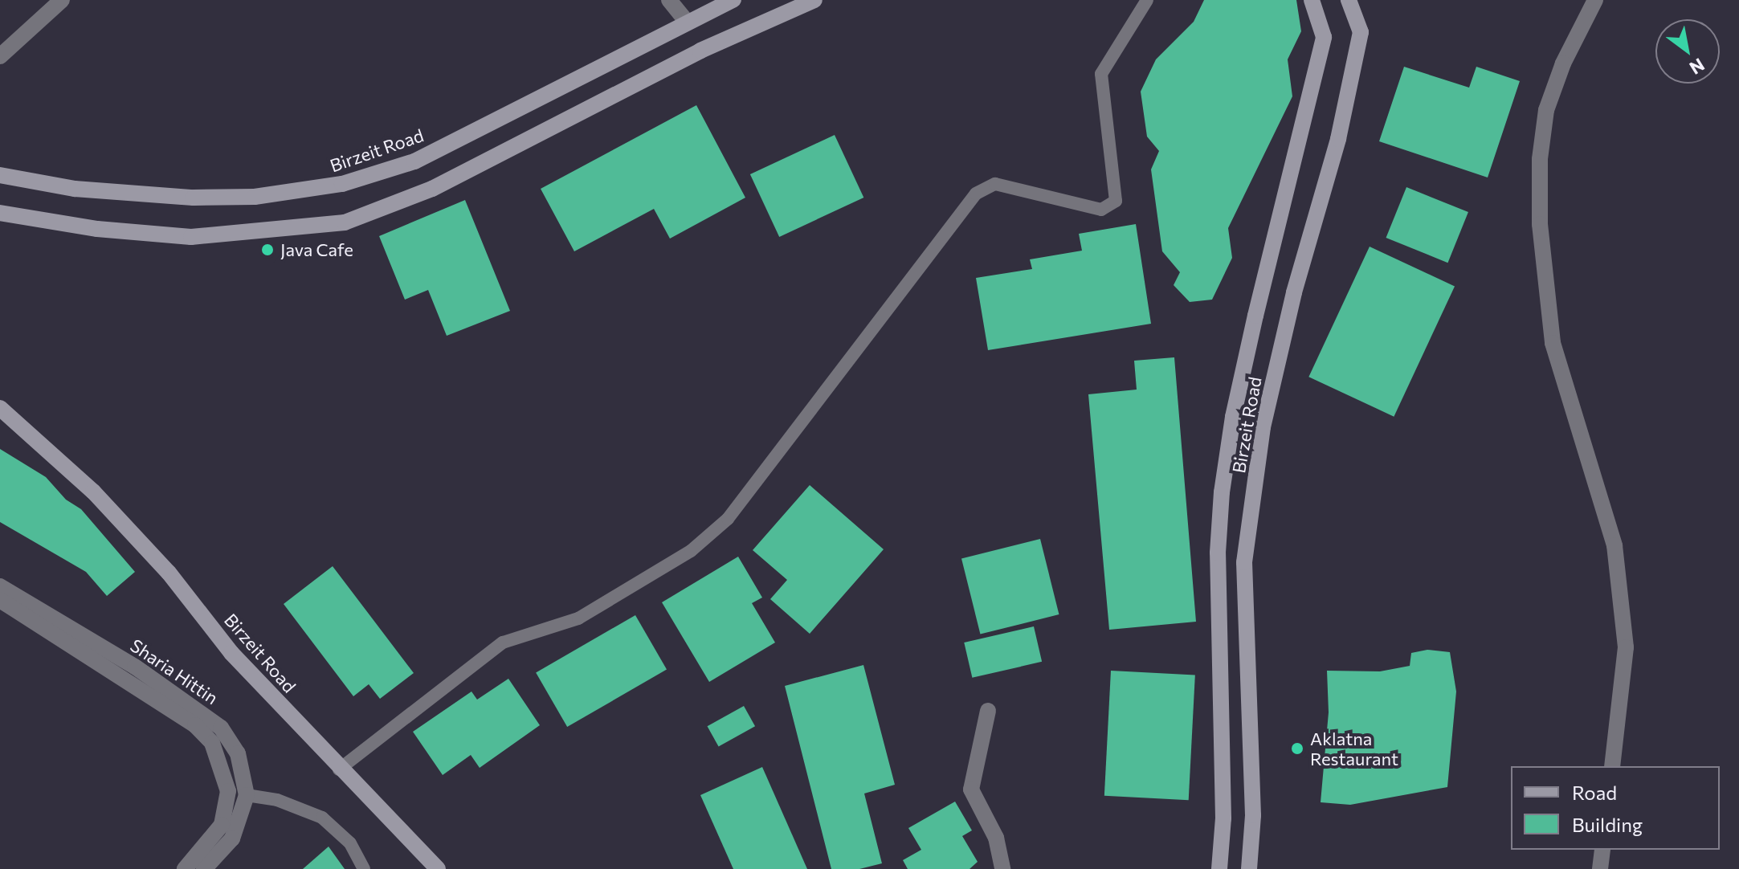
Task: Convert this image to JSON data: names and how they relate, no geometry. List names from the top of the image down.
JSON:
{
  "streets": {
    "main road": ["Birzeit Road"],
    "street": ["Sharia Hittin"]
  },
  "places": ["Java Cafe", "Aklatna Restaurant"],
  "legend": ["Road", "Building"],
  "north": "bottom right"
}
